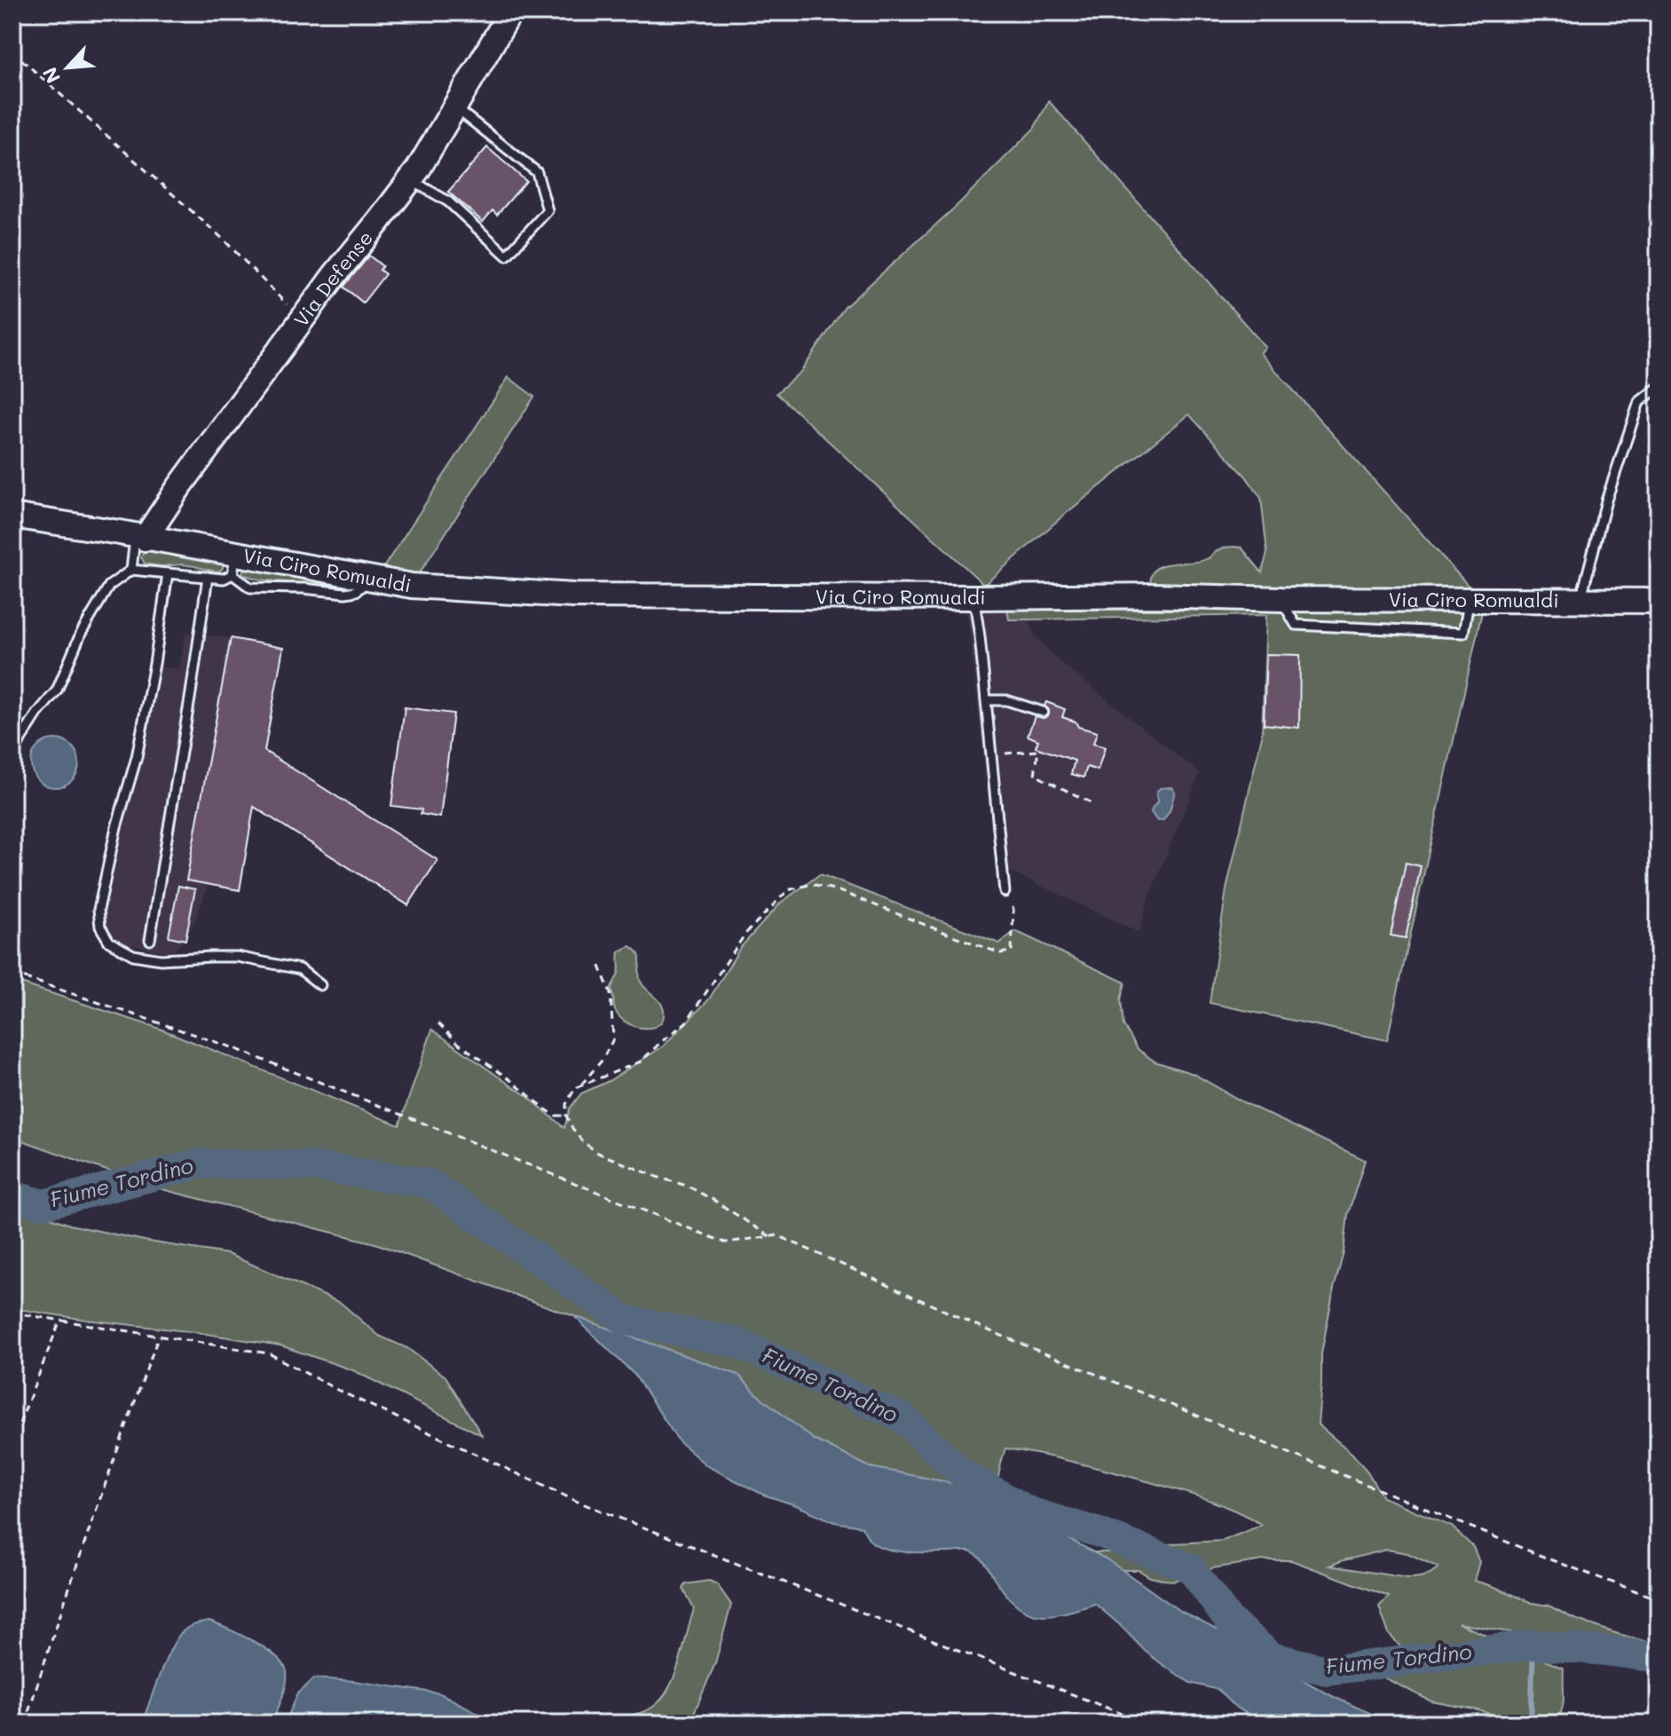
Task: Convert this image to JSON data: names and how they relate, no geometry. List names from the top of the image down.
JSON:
{
  "streets": {
    "main road": ["Via Defense", "Via Ciro Romualdi"]
  },
  "crossings": [
    ["Via Defense", "Via Ciro Romualdi"]
  ],
  "water": ["Fiume Tordino"],
  "north": "bottom left"
}
